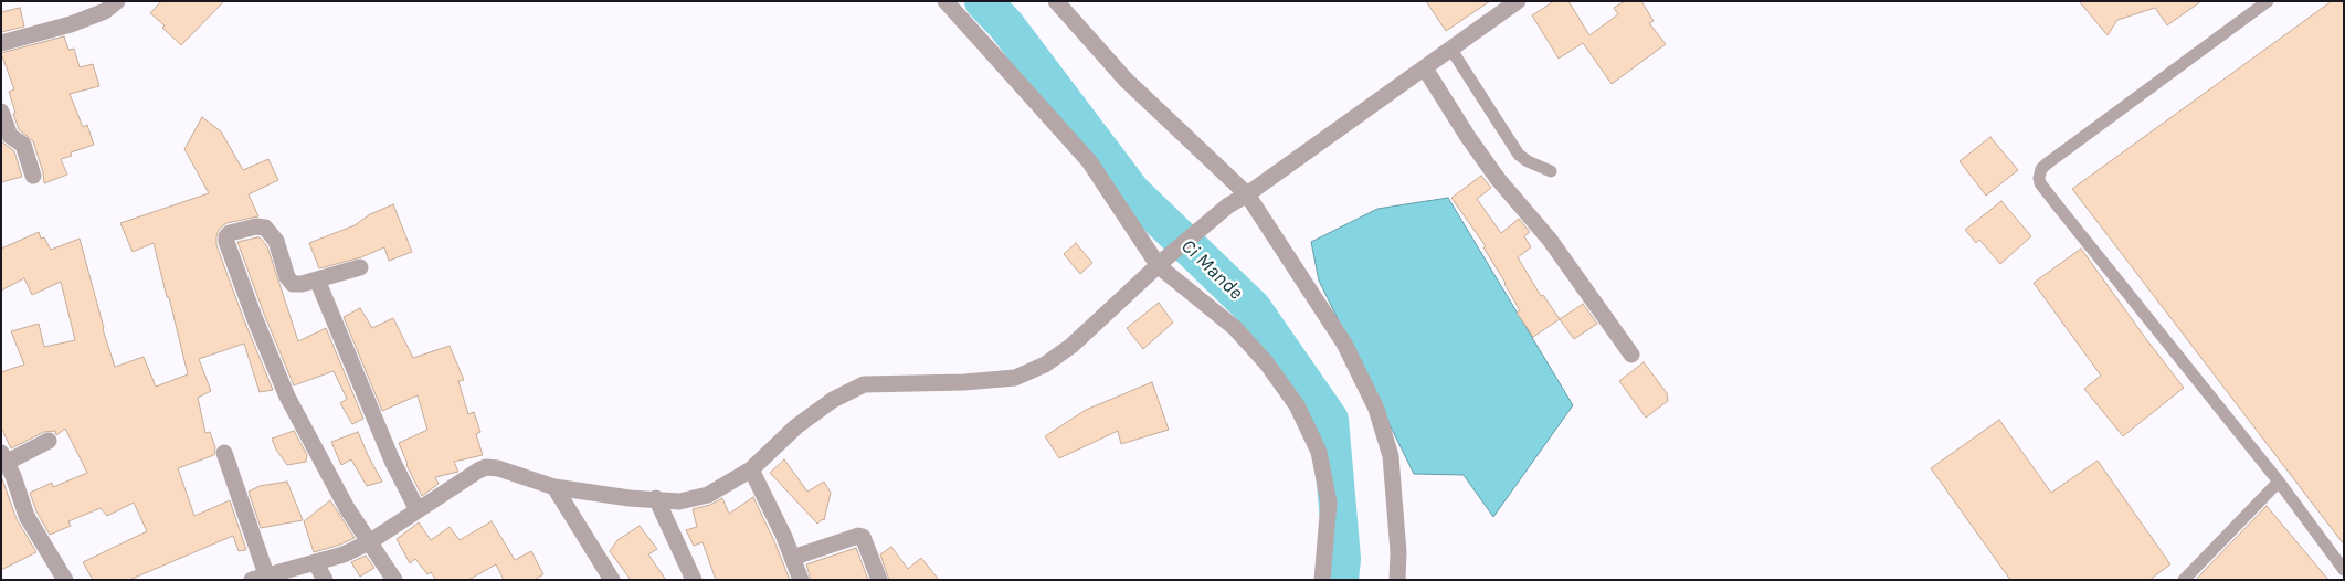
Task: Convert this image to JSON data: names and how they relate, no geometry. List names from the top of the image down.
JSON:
{
  "water": ["Ci Mande"]
}
